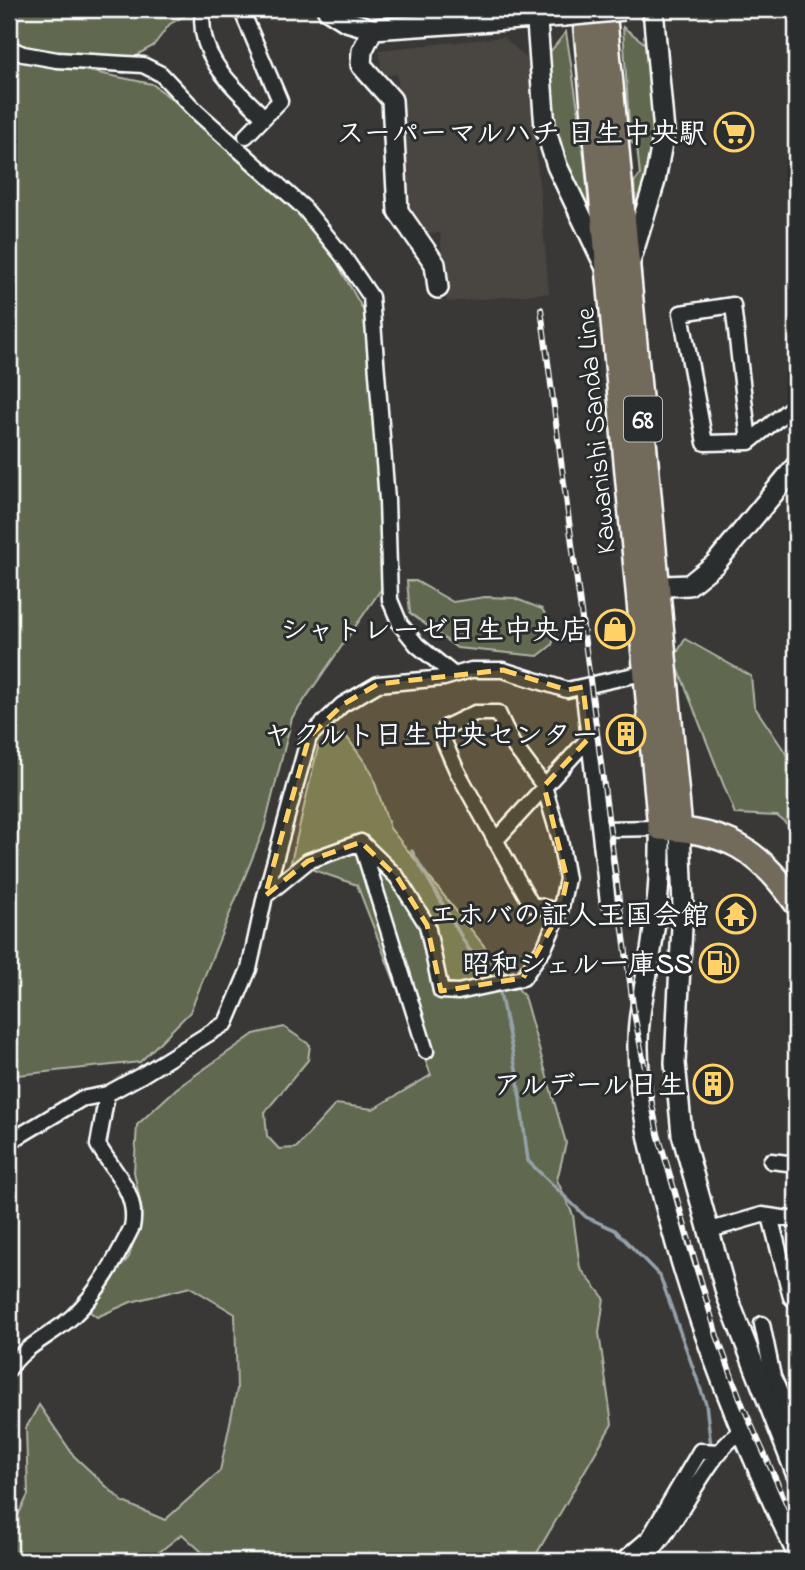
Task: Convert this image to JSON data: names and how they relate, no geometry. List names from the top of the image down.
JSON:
{
  "streets": {
    "main road": ["68", "Kawanishi Sanda Line"]
  },
  "places": {
    "supermarket": ["スーパーマルハチ 日生中央駅"],
    "shop": ["シャトレーゼ日生中央店"],
    "building": ["ヤクルト日生中央センター", "アルデール日生"],
    "temple": ["エホバの証人王国会館"],
    "fuel station": ["昭和シェル一庫SS"]
  }
}
